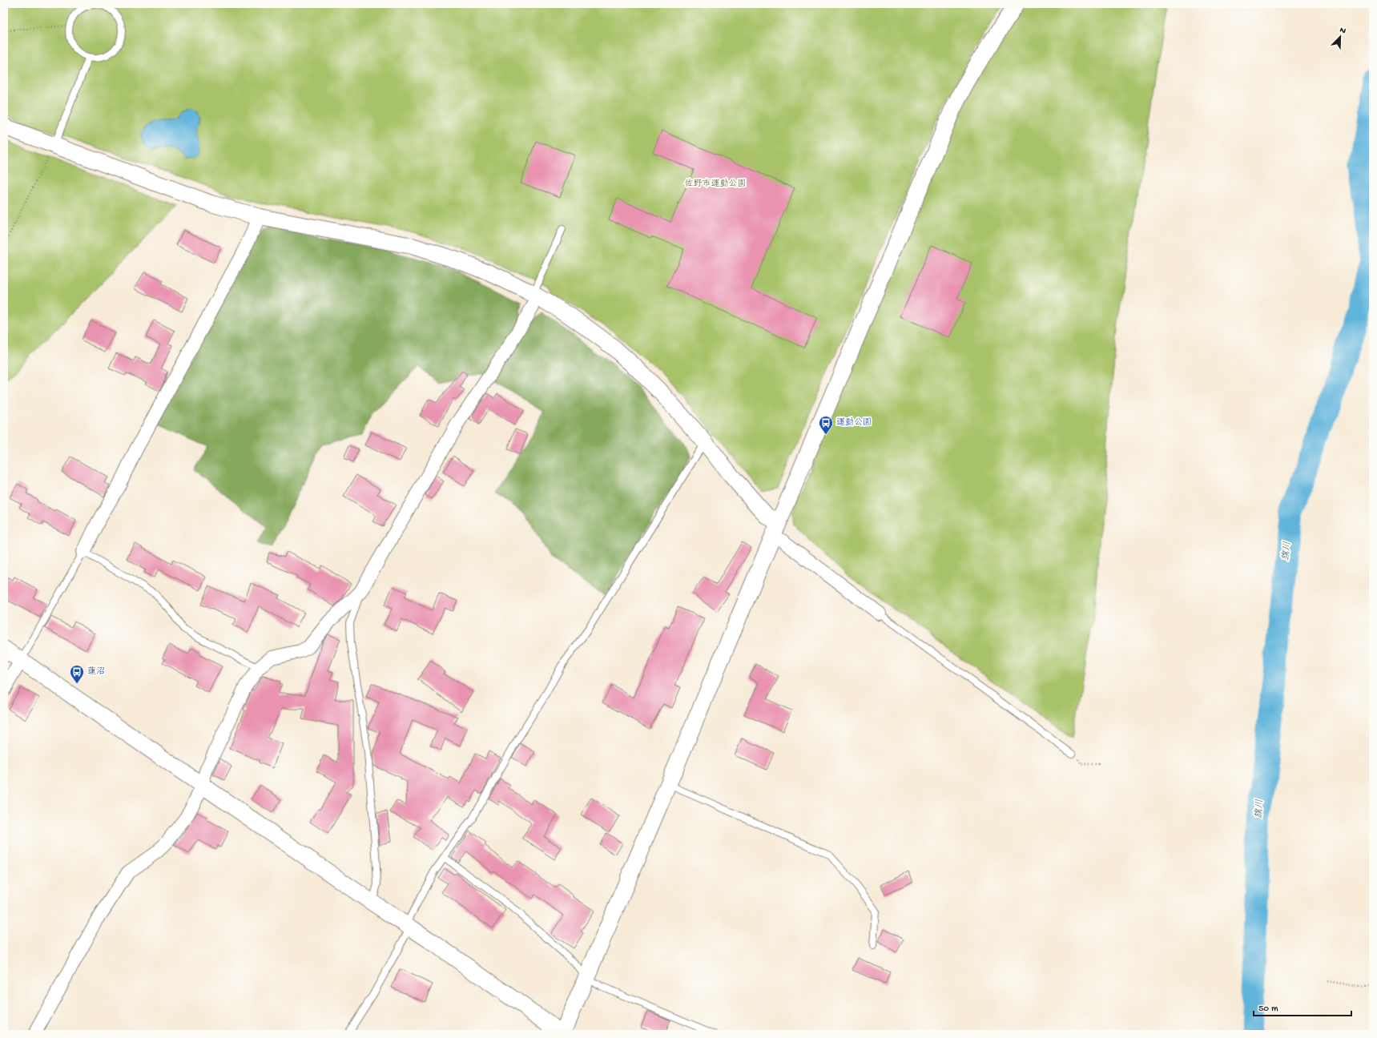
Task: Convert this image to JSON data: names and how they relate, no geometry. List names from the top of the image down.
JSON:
{
  "water": ["旗川"],
  "parks": ["佐野市運動公園"],
  "places": {
    "bus stop": ["運動公園", "蓮沼"]
  },
  "scale_bar": "50 m",
  "north": "top right"
}
